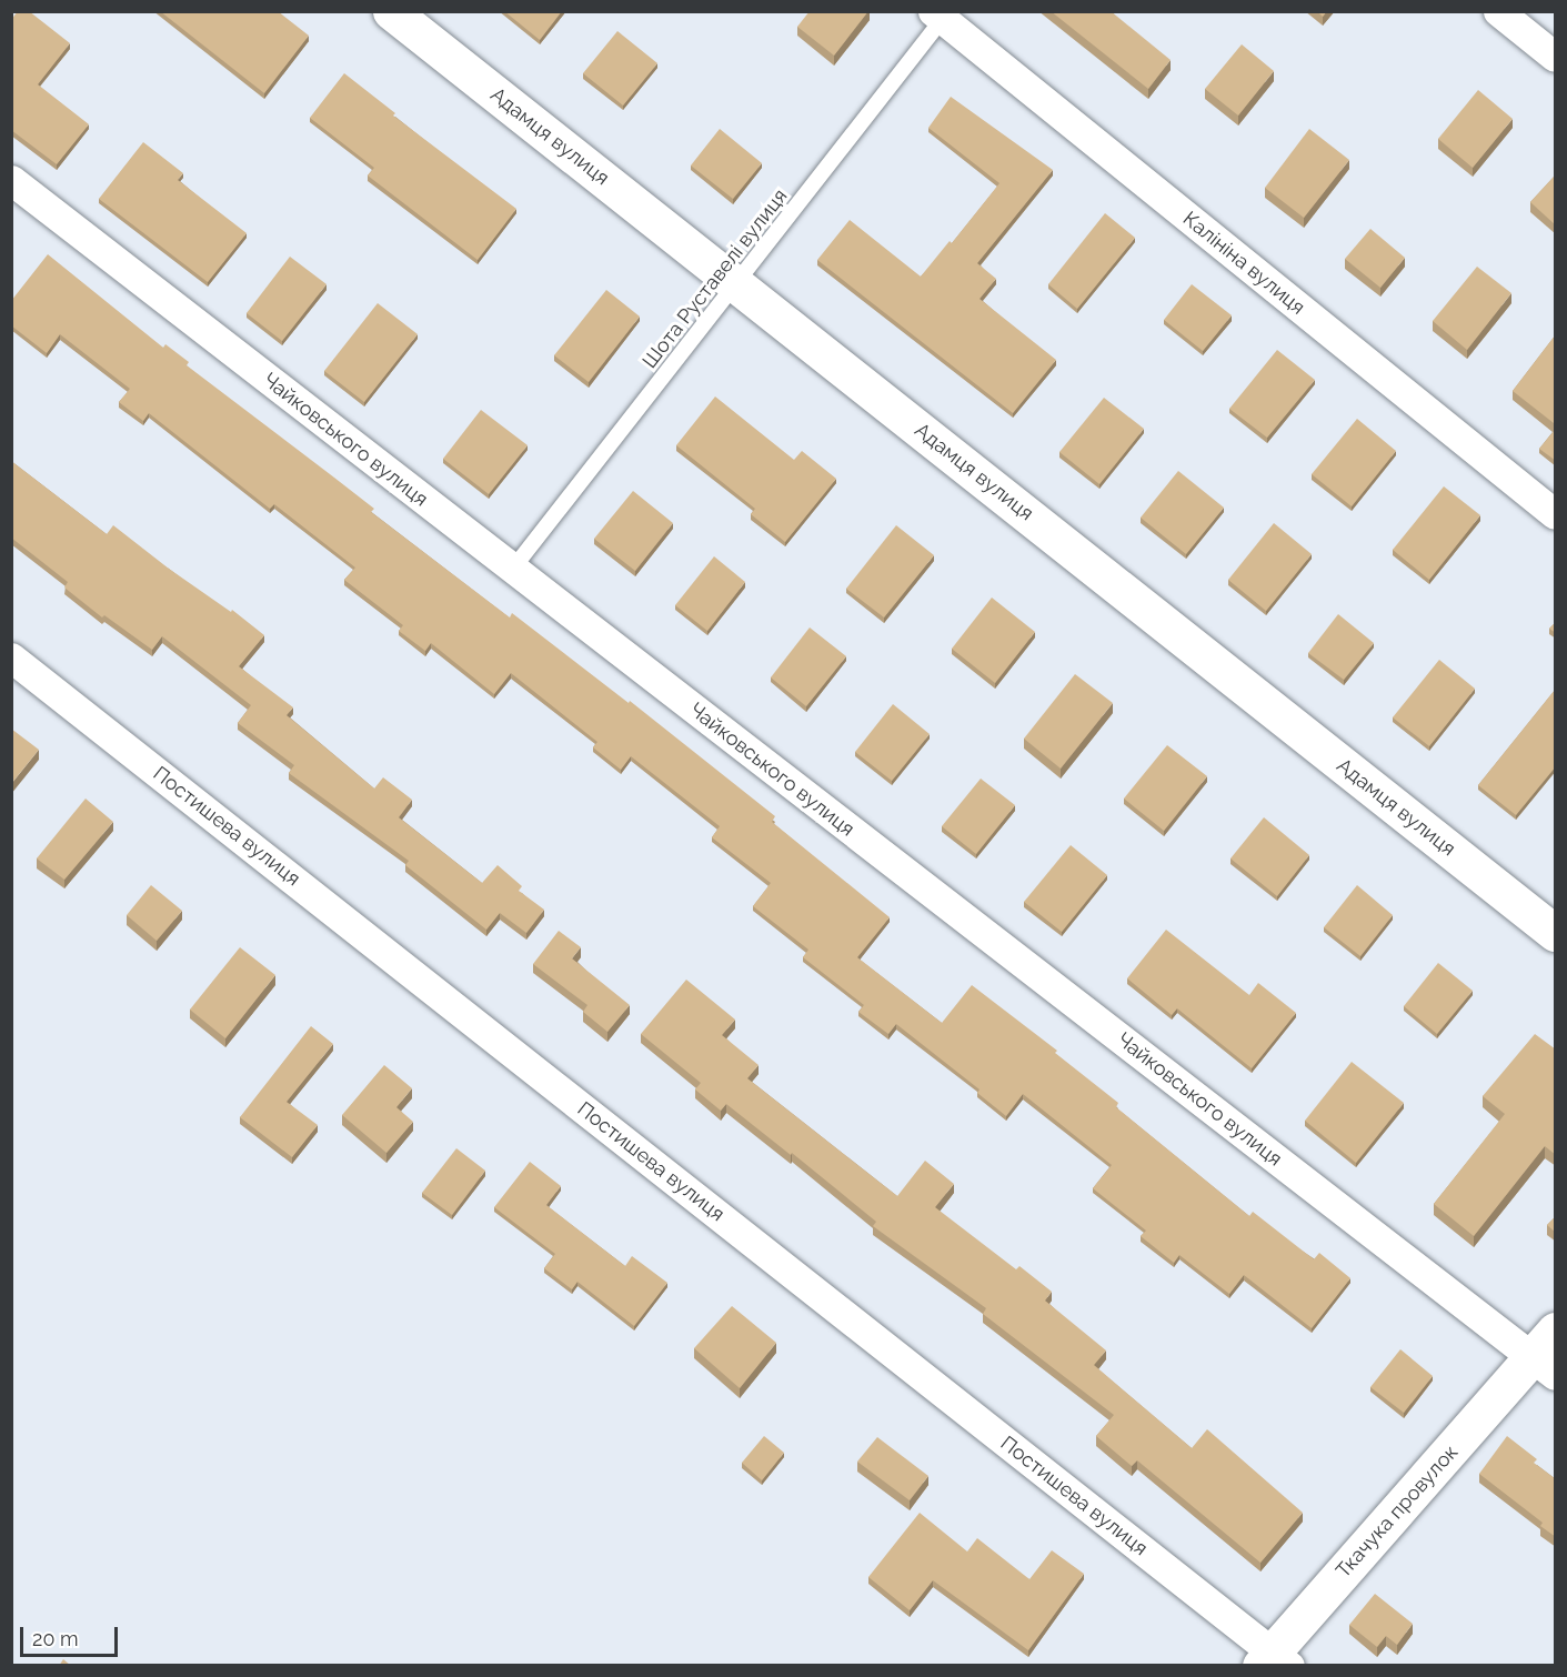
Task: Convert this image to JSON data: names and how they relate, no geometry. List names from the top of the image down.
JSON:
{
  "streets": {
    "street": [
      "Адамця вулиця",
      "Калініна вулиця",
      "Чайковського вулиця",
      "Постишева вулиця",
      "Ткачука провулок"
    ],
    "lane": ["Шота Руставелі вулиця"]
  },
  "crossings": [
    ["Адамця вулиця", "Шота Руставелі вулиця"],
    ["Калініна вулиця", "Шота Руставелі вулиця"],
    ["Шота Руставелі вулиця", "Чайковського вулиця"],
    ["Чайковського вулиця", "Ткачука провулок"],
    ["Постишева вулиця", "Ткачука провулок"]
  ],
  "scale_bar": "20 m"
}
